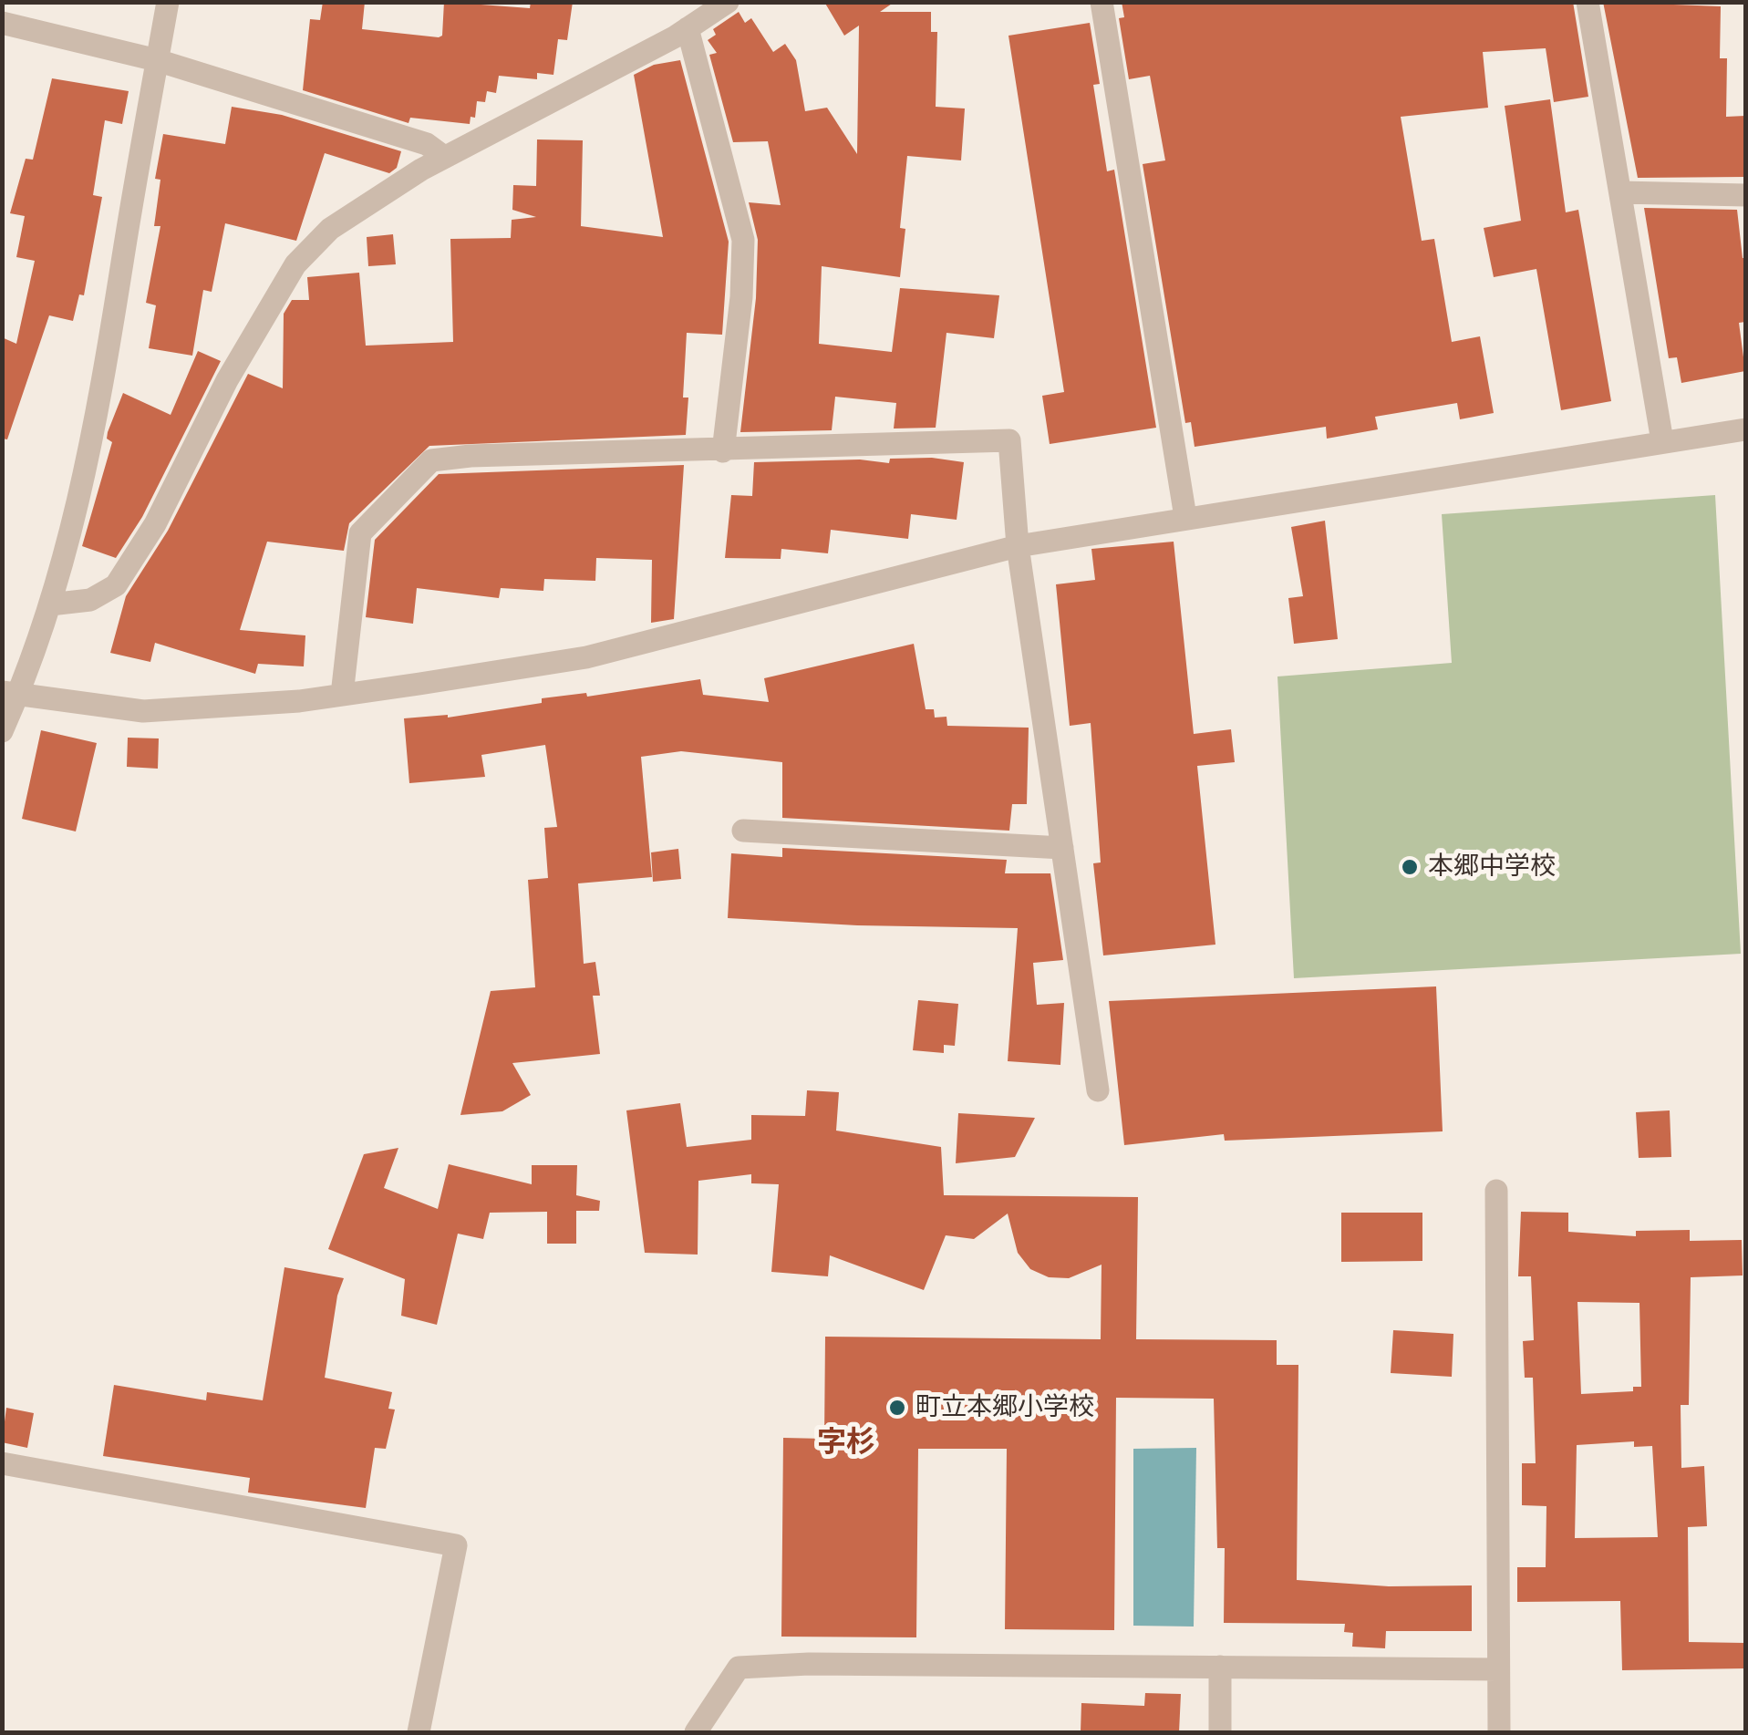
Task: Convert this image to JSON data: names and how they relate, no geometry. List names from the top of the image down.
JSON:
{
  "districts": ["字杉"],
  "places": ["本郷中学校", "町立本郷小学校"]
}
